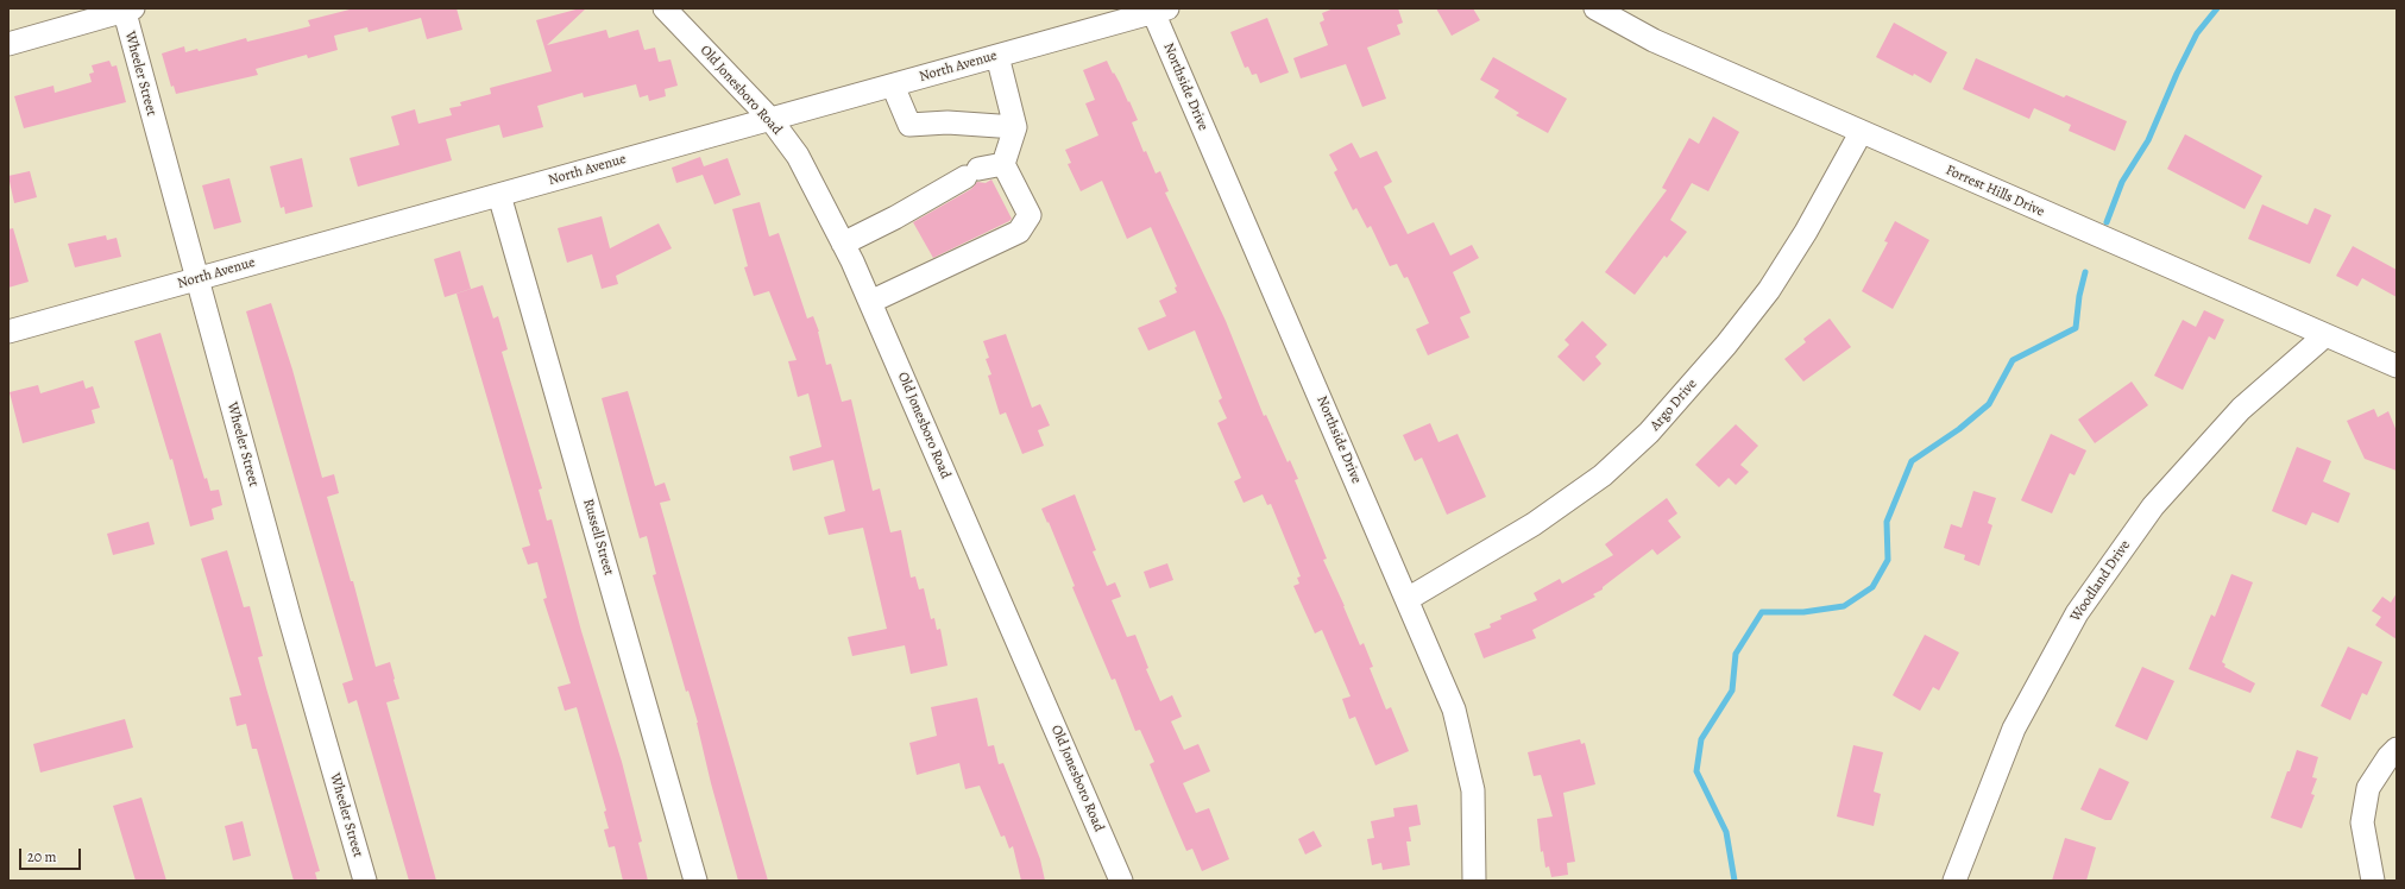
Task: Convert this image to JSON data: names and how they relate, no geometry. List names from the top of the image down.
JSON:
{
  "streets": {
    "street": [
      "North Avenue",
      "Wheeler Street",
      "Northside Drive",
      "Old Jonesboro Road",
      "Forrest Hills Drive",
      "Argo Drive",
      "Russell Street",
      "Woodland Drive"
    ]
  },
  "crossings": [
    ["North Avenue", "Wheeler Street"],
    ["North Avenue", "Northside Drive"],
    ["North Avenue", "Old Jonesboro Road"],
    ["North Avenue", "Russell Street"],
    ["Northside Drive", "Argo Drive"],
    ["Forrest Hills Drive", "Argo Drive"],
    ["Forrest Hills Drive", "Woodland Drive"]
  ],
  "scale_bar": "20 m"
}
